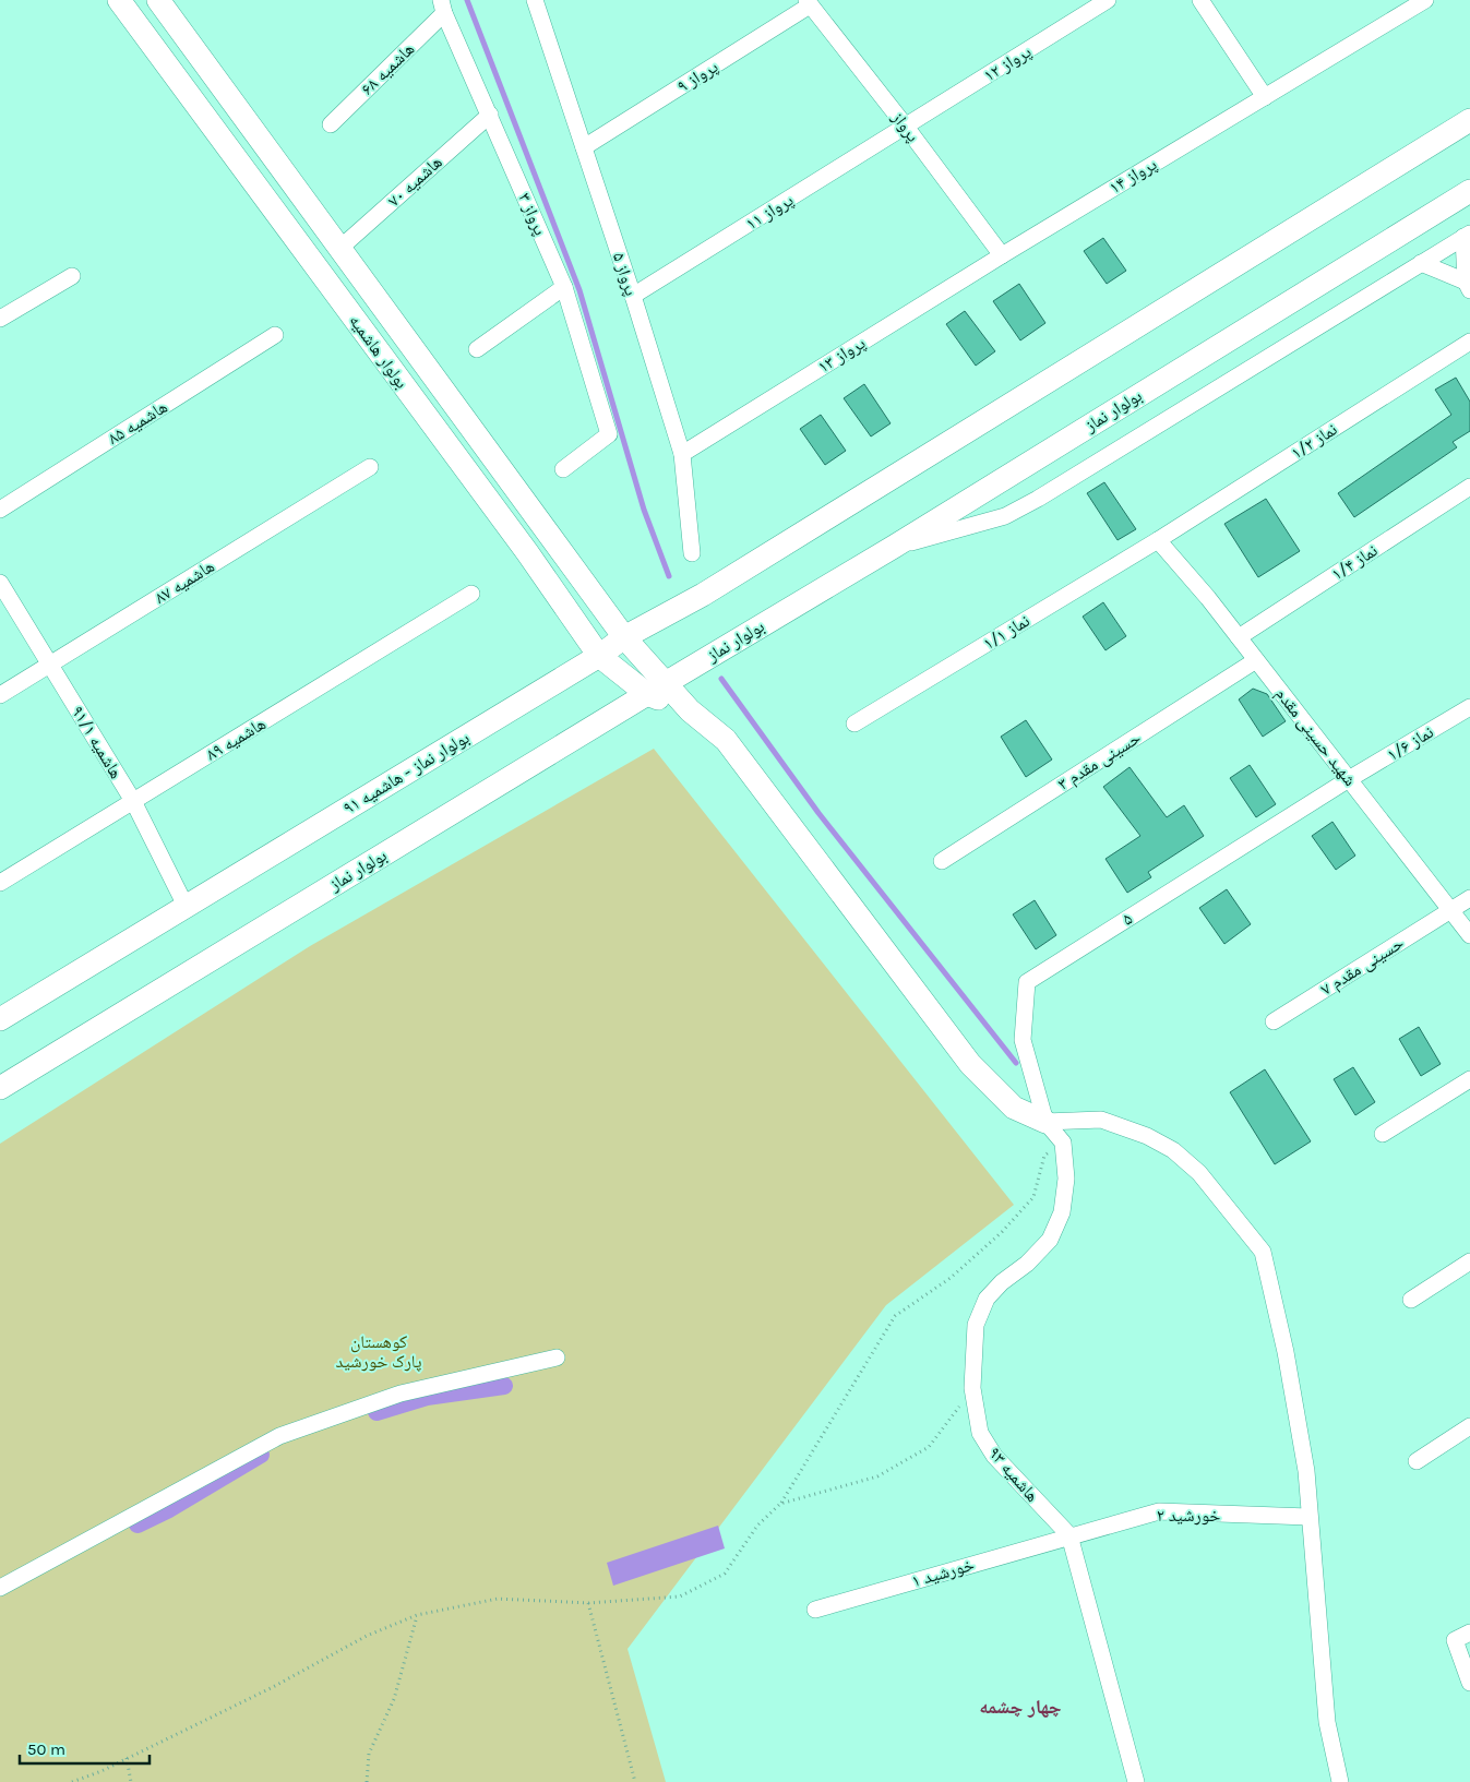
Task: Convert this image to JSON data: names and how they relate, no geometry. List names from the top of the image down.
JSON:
{
  "streets": {
    "main road": ["بولوار هاشمیه", "بولوار نماز", "بولوار نماز - هاشمیه ۹۱"],
    "street": [
      "پرواز ۱۲",
      "هاشمیه ۶۸",
      "پرواز ۹",
      "پرواز",
      "پرواز ۱۴",
      "هاشمیه ۷۰",
      "پرواز ۱۱",
      "پرواز ۳",
      "پرواز ۵",
      "پرواز ۱۳",
      "هاشمیه ۸۵",
      "نماز ۱/۲",
      "نماز ۱/۴",
      "هاشمیه ۸۷",
      "نماز ۱/۱",
      "شهید حسینی مقدم",
      "هاشمیه ۸۹",
      "هاشمیه ۹۱/۱",
      "نماز ۱/۶",
      "حسینی مقدم ۳",
      "۵",
      "حسینی مقدم ۷",
      "هاشمیه ۹۳",
      "خورشید ۲",
      "خورشید ۱"
    ]
  },
  "crossings": [
    ["پرواز ۱۲", "پرواز"],
    ["پرواز ۱۲", "پرواز ۱۱"],
    ["هاشمیه ۶۸", "پرواز ۳"],
    ["پرواز ۹", "پرواز"],
    ["پرواز ۹", "پرواز ۵"],
    ["پرواز", "پرواز ۱۴"],
    ["پرواز", "پرواز ۱۱"],
    ["پرواز", "پرواز ۱۳"],
    ["پرواز ۱۴", "پرواز ۱۳"],
    ["هاشمیه ۷۰", "پرواز ۳"],
    ["هاشمیه ۷۰", "بولوار هاشمیه"],
    ["پرواز ۱۱", "پرواز ۵"],
    ["پرواز ۵", "پرواز ۱۳"],
    ["بولوار هاشمیه", "بولوار نماز"],
    ["بولوار هاشمیه", "بولوار نماز - هاشمیه ۹۱"],
    ["نماز ۱/۲", "نماز ۱/۱"],
    ["نماز ۱/۲", "شهید حسینی مقدم"],
    ["نماز ۱/۴", "شهید حسینی مقدم"],
    ["هاشمیه ۸۷", "هاشمیه ۹۱/۱"],
    ["نماز ۱/۱", "شهید حسینی مقدم"],
    ["شهید حسینی مقدم", "نماز ۱/۶"],
    ["شهید حسینی مقدم", "حسینی مقدم ۳"],
    ["شهید حسینی مقدم", "۵"],
    ["شهید حسینی مقدم", "حسینی مقدم ۷"],
    ["هاشمیه ۸۹", "هاشمیه ۹۱/۱"],
    ["هاشمیه ۹۱/۱", "بولوار نماز - هاشمیه ۹۱"],
    ["نماز ۱/۶", "۵"],
    ["هاشمیه ۹۳", "خورشید ۲"],
    ["هاشمیه ۹۳", "خورشید ۱"],
    ["خورشید ۲", "خورشید ۱"]
  ],
  "districts": ["چهار چشمه"],
  "parks": ["کوهستان پارک خورشید"],
  "scale_bar": "50 m"
}
